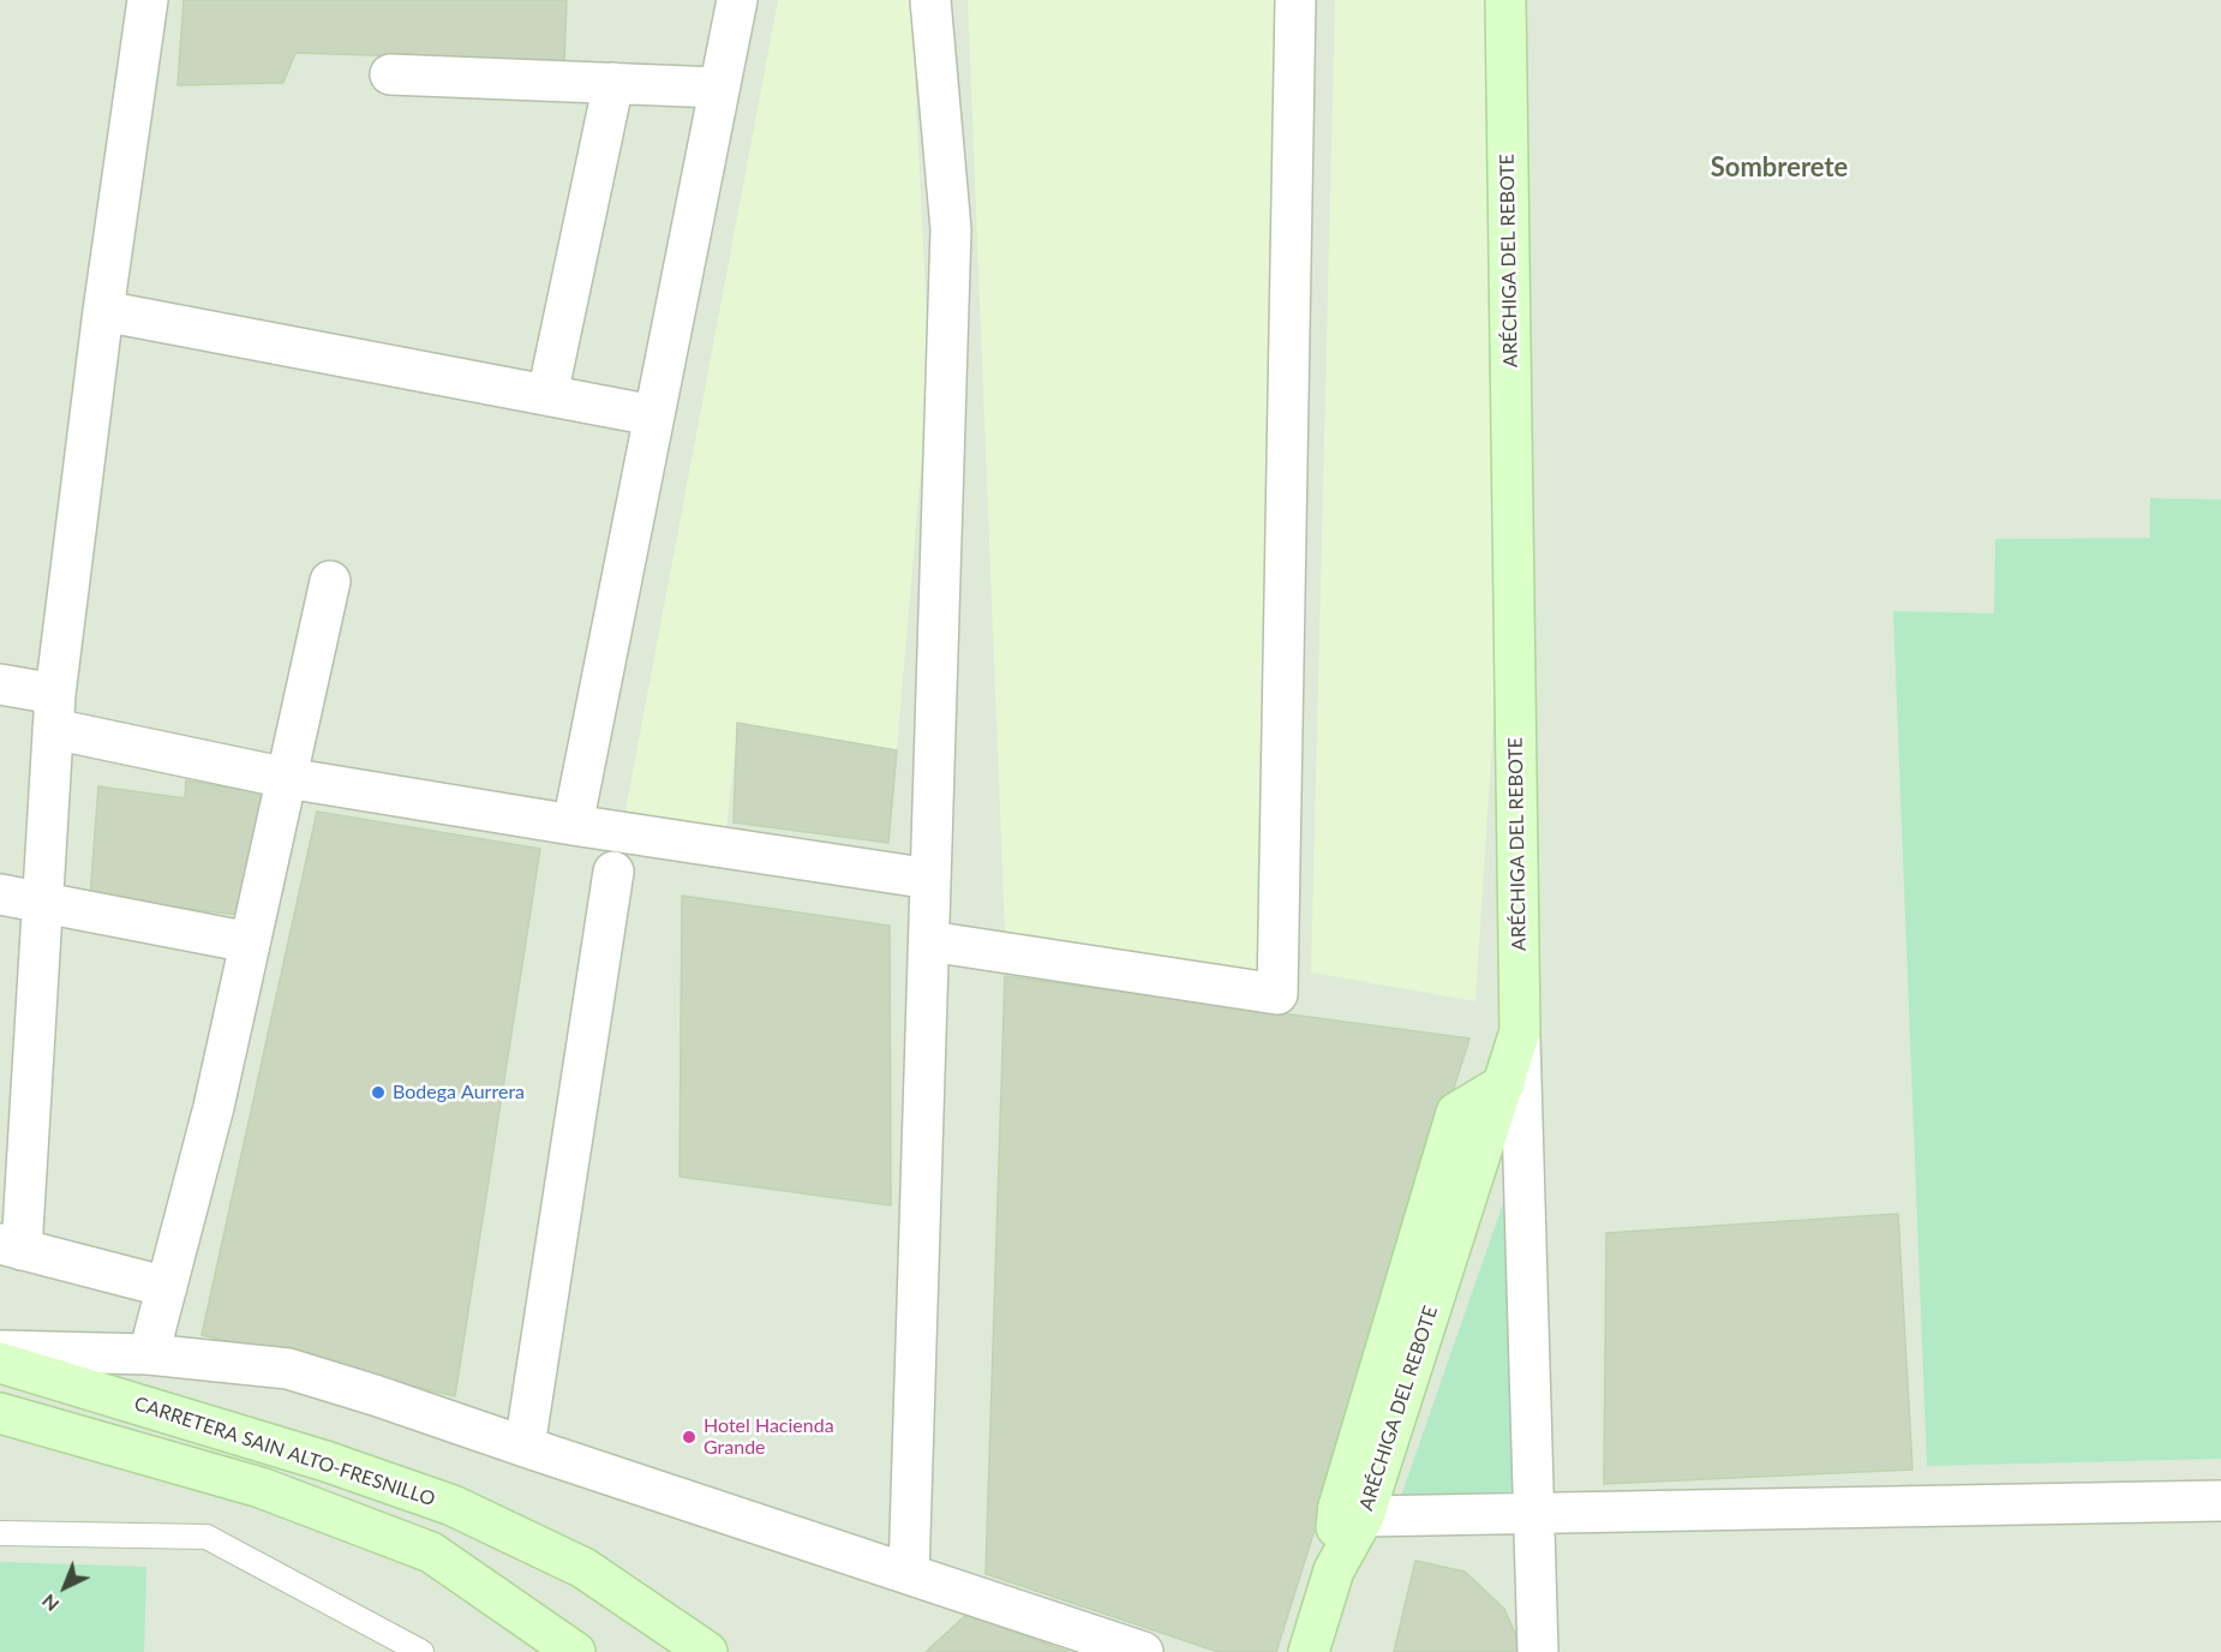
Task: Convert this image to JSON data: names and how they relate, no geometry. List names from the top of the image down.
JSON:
{
  "streets": {
    "street": ["ARÉCHIGA DEL REBOTE", "CARRETERA SAIN ALTO-FRESNILLO"]
  },
  "districts": ["Sombrerete"],
  "places": ["Bodega Aurrera", "Hotel Hacienda Grande"],
  "north": "bottom left"
}
